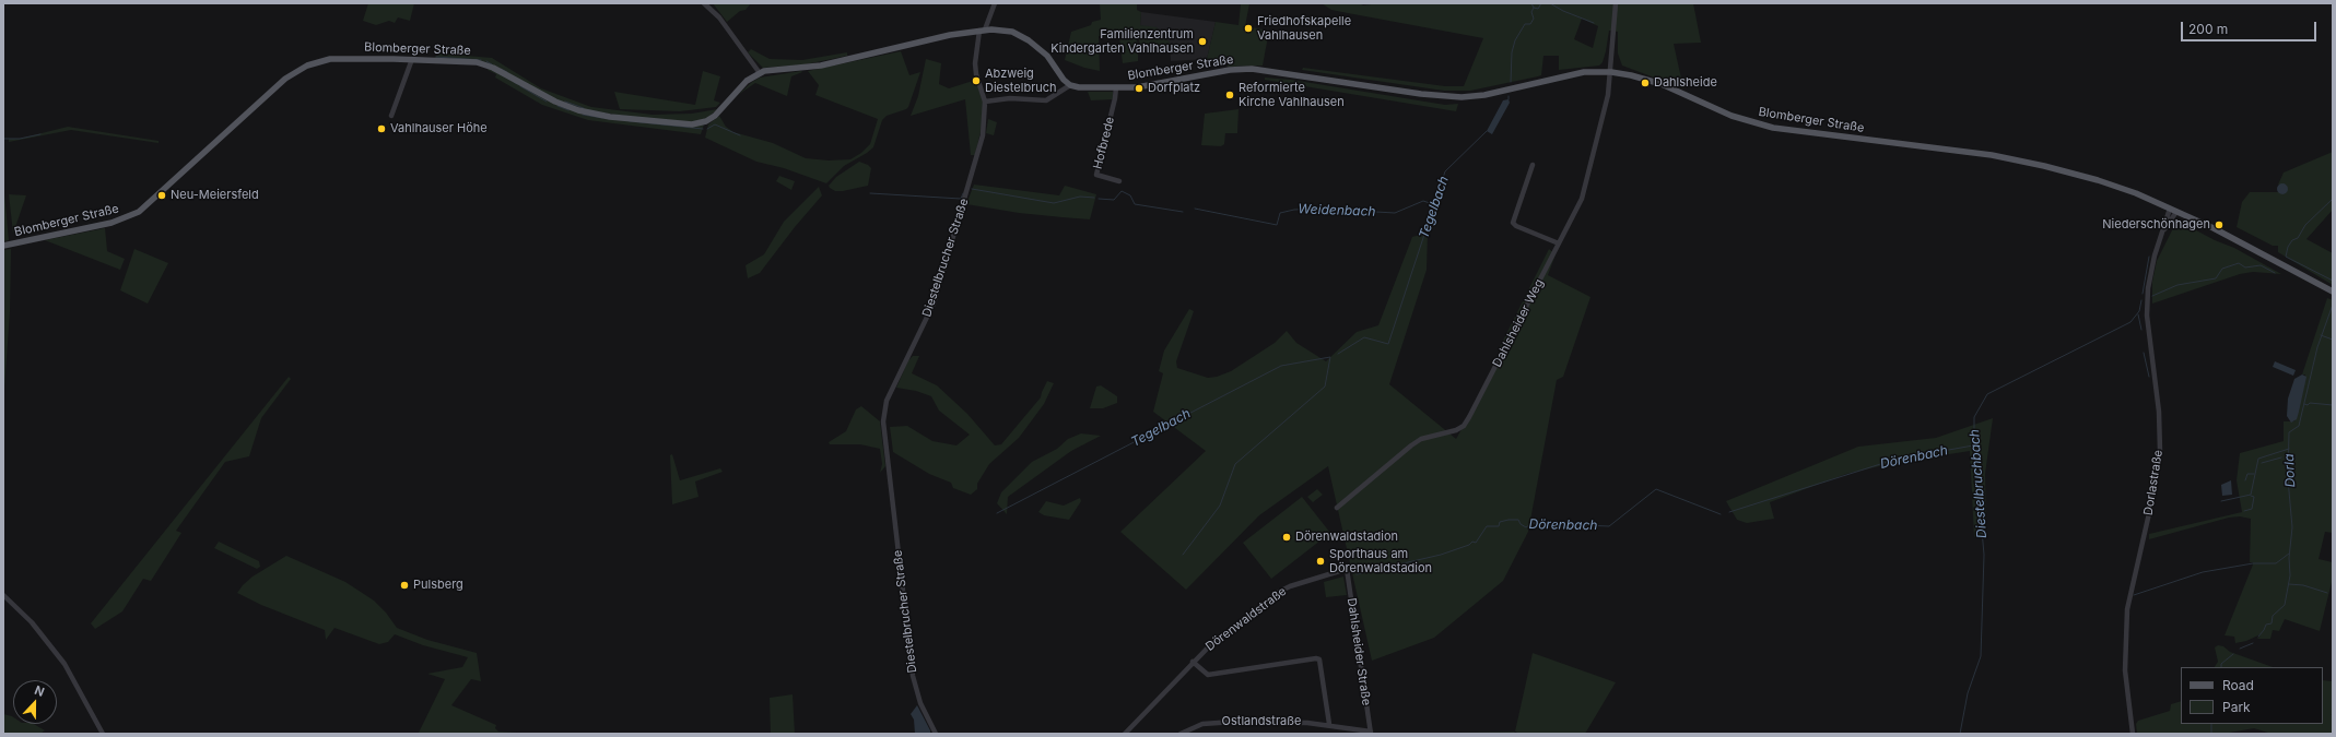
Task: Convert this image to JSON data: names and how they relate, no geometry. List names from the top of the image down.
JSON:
{
  "streets": {
    "main road": ["Blomberger Straße"],
    "street": [
      "Hofbrede",
      "Diestelbrucher Straße",
      "Dahlsheider Weg",
      "Dorlastraße",
      "Dörenwaldstraße",
      "Dahlsheider Straße",
      "Ostlandstraße"
    ]
  },
  "crossings": [
    ["Blomberger Straße", "Hofbrede"],
    ["Blomberger Straße", "Diestelbrucher Straße"],
    ["Blomberger Straße", "Dahlsheider Weg"],
    ["Blomberger Straße", "Dorlastraße"],
    ["Dörenwaldstraße", "Dahlsheider Straße"],
    ["Dahlsheider Straße", "Ostlandstraße"]
  ],
  "water": [
    "Tegelbach",
    "Weidenbach",
    "Dörenbach",
    "Dorla",
    "Diestelbruchbach"
  ],
  "places": [
    "Friedhofskapelle Vahlhausen",
    "Familienzentrum Kindergarten Vahlhausen",
    "Abzweig Diestelbruch",
    "Dahlsheide",
    "Dorfplatz",
    "Reformierte Kirche Vahlhausen",
    "Vahlhauser Höhe",
    "Neu-Meiersfeld",
    "Niederschönhagen",
    "Dörenwaldstadion",
    "Sporthaus am Dörenwaldstadion",
    "Pulsberg"
  ],
  "legend": ["Road", "Park"],
  "scale_bar": "200 m",
  "north": "top"
}
